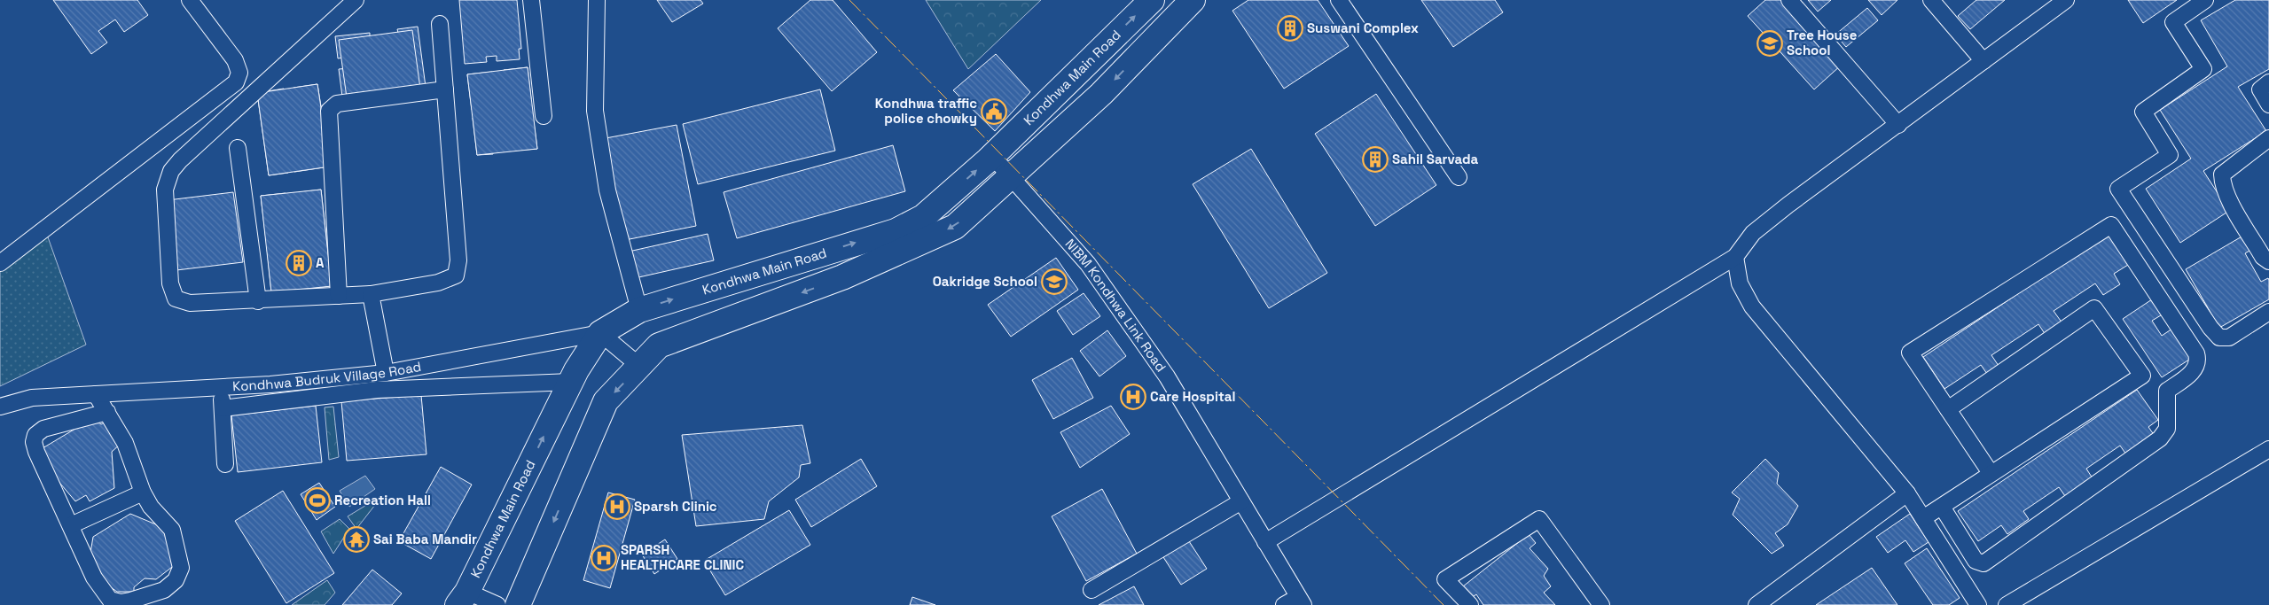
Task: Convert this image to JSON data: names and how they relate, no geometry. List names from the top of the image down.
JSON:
{
  "streets": {
    "main road": ["Kondhwa Main Road"],
    "street": ["NIBM Kondhwa Link Road", "Kondhwa Budruk Village Road"]
  },
  "crossings": [
    ["Kondhwa Main Road", "NIBM Kondhwa Link Road"],
    ["Kondhwa Main Road", "Kondhwa Budruk Village Road"]
  ],
  "places": {
    "building": ["Suswani Complex", "Sahil Sarvada", "A"],
    "school or university": ["Tree House School", "Oakridge School"],
    "public building": ["Kondhwa traffic police chowky"],
    "hospital": ["Care Hospital", "Sparsh Clinic", "SPARSH HEALTHCARE CLINIC"],
    "sports": ["Recreation Hall"],
    "temple": ["Sai Baba Mandir"]
  }
}
